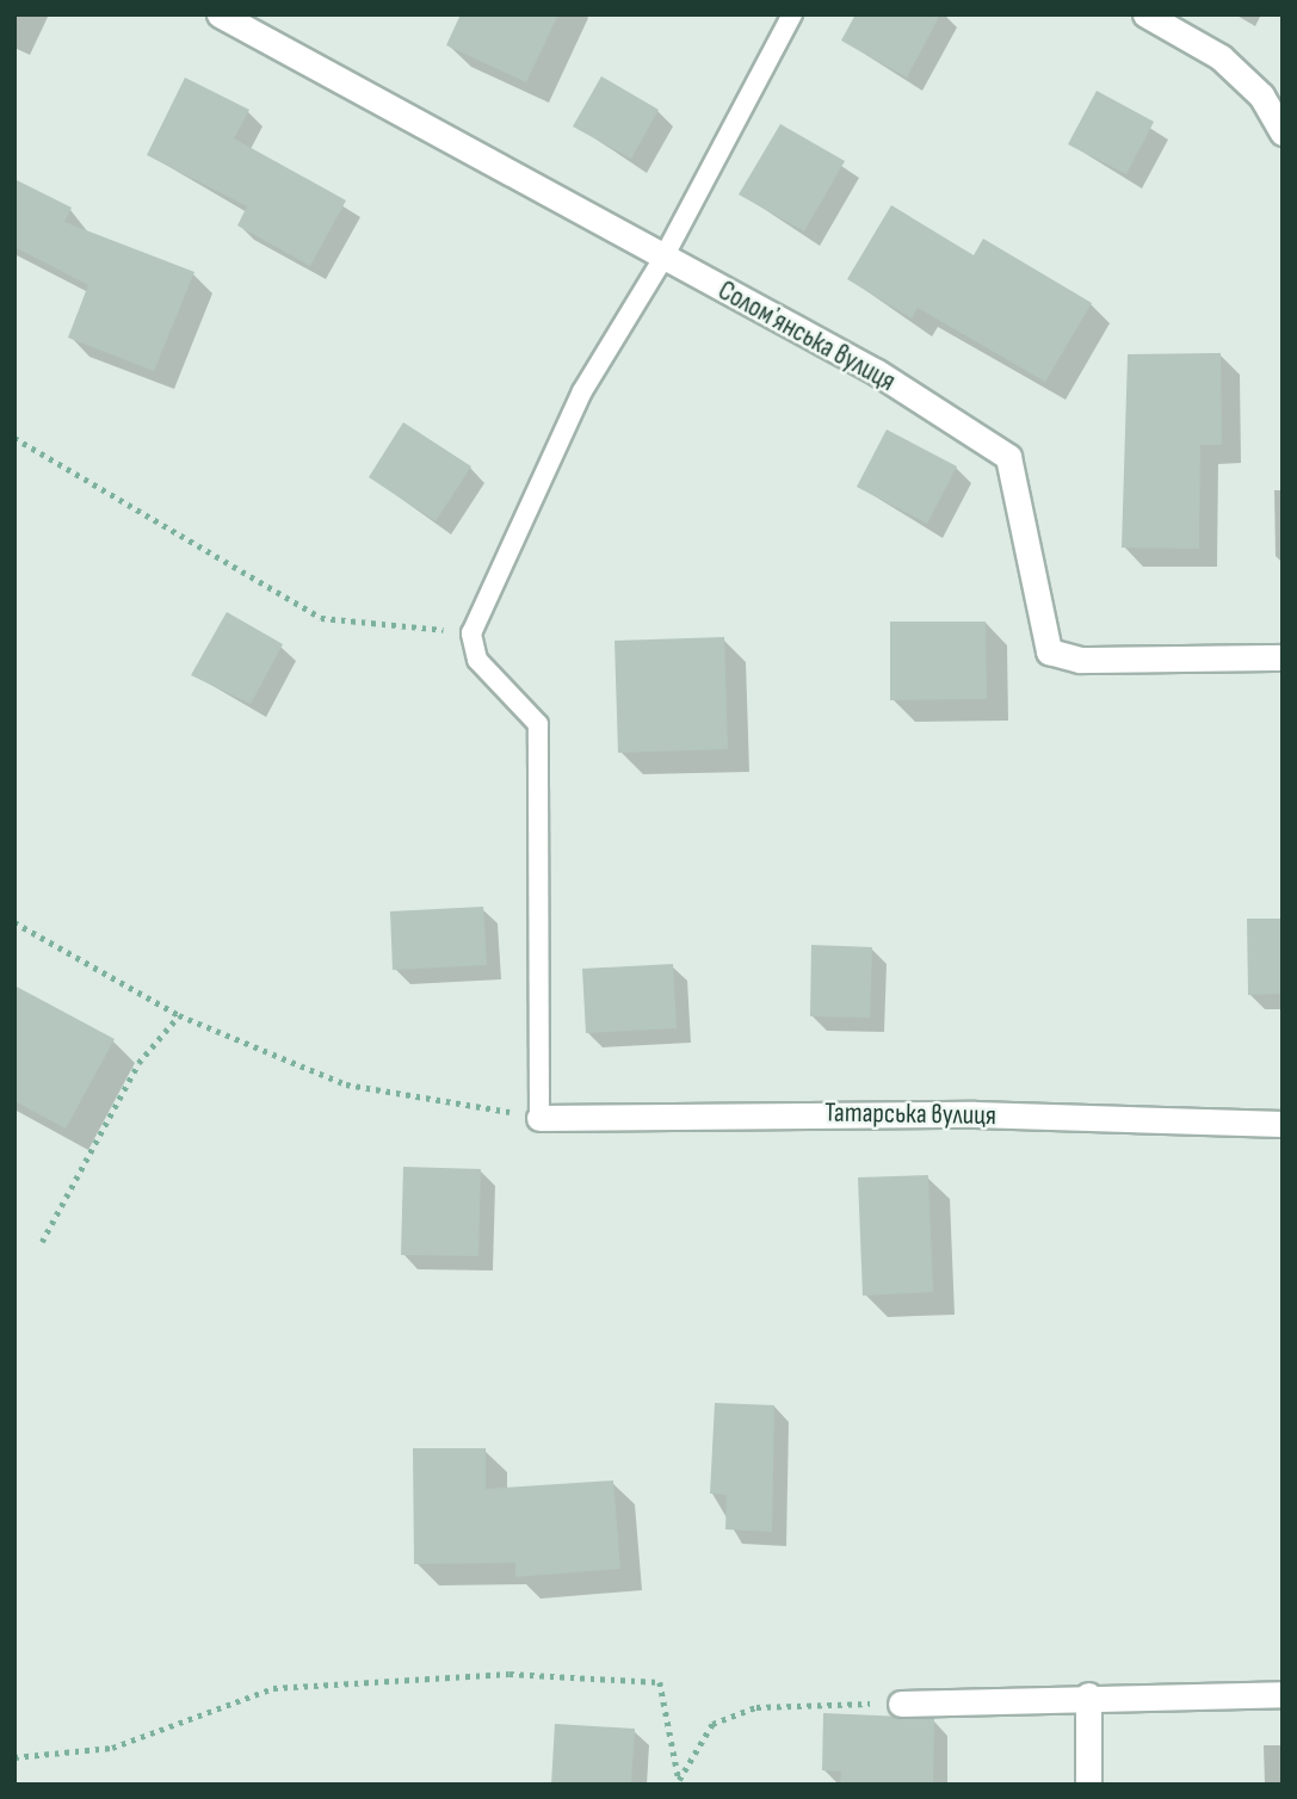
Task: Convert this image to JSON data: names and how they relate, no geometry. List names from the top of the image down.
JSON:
{
  "streets": {
    "street": ["Соломʼянська вулиця", "Татарська вулиця"]
  }
}
